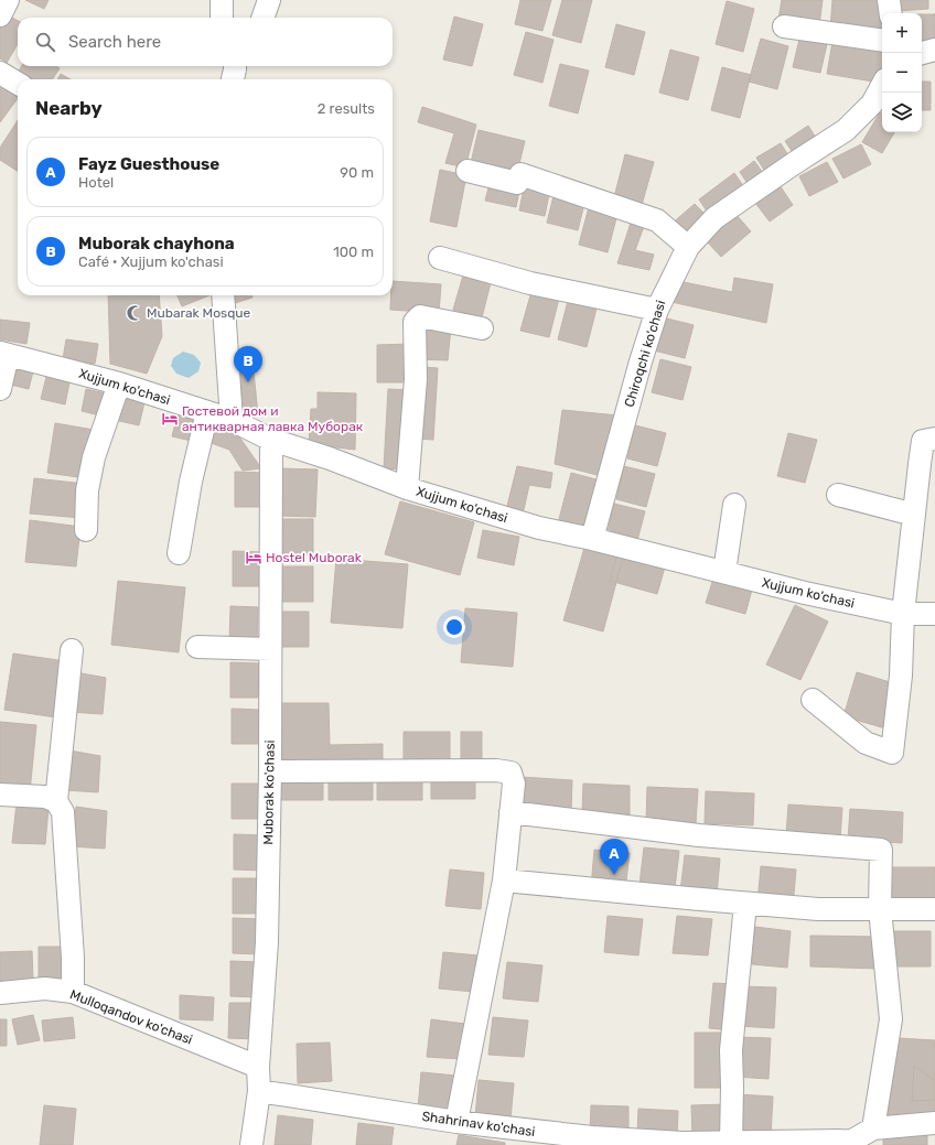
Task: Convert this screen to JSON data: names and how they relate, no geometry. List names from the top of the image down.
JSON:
{
  "streets": {
    "street": [
      "Chiroqchi ko'chasi",
      "Xujjum ko'chasi",
      "Muborak ko'chasi",
      "Mulloqandov ko'chasi",
      "Shahrinav ko'chasi"
    ]
  },
  "crossings": [
    ["Chiroqchi ko'chasi", "Xujjum ko'chasi"],
    ["Xujjum ko'chasi", "Muborak ko'chasi"],
    ["Muborak ko'chasi", "Mulloqandov ko'chasi"],
    ["Muborak ko'chasi", "Shahrinav ko'chasi"]
  ],
  "places": {
    "mosque": ["Mubarak Mosque"],
    "hotel": ["Гостевой дом и антикварная лавка Муборак", "Hostel Muborak"]
  },
  "page": {
    "map_buttons": ["+", "−"],
    "search": "Search here",
    "heading": ["Nearby", "2 results"],
    "list": [
      {
        "mark": "A",
        "name": "Fayz Guesthouse",
        "note": "Hotel",
        "value": "90 m"
      },
      {
        "mark": "B",
        "name": "Muborak chayhona",
        "note": "Café · Xujjum ko'chasi",
        "value": "100 m"
      }
    ],
    "pins": ["B", "A"]
  }
}
